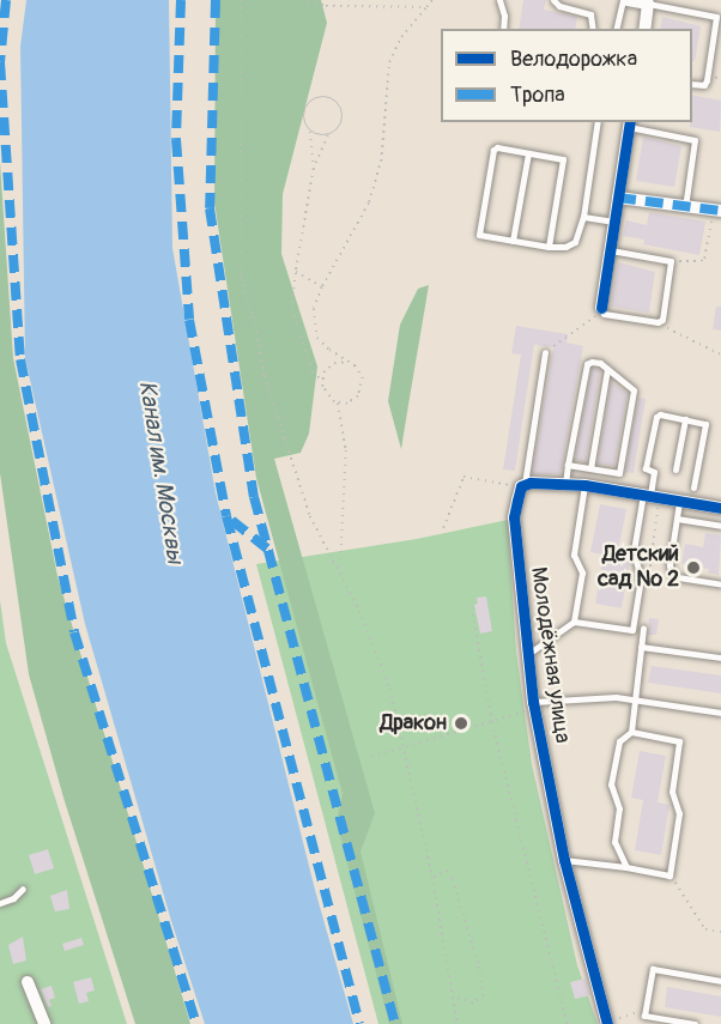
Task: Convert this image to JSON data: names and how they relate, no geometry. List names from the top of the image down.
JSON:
{
  "streets": {
    "street": ["Молодёжная улица"]
  },
  "water": ["Канал им. Москвы"],
  "places": ["Детский сад № 2", "Дракон"],
  "legend": ["Велодорожка", "Тропа"]
}
